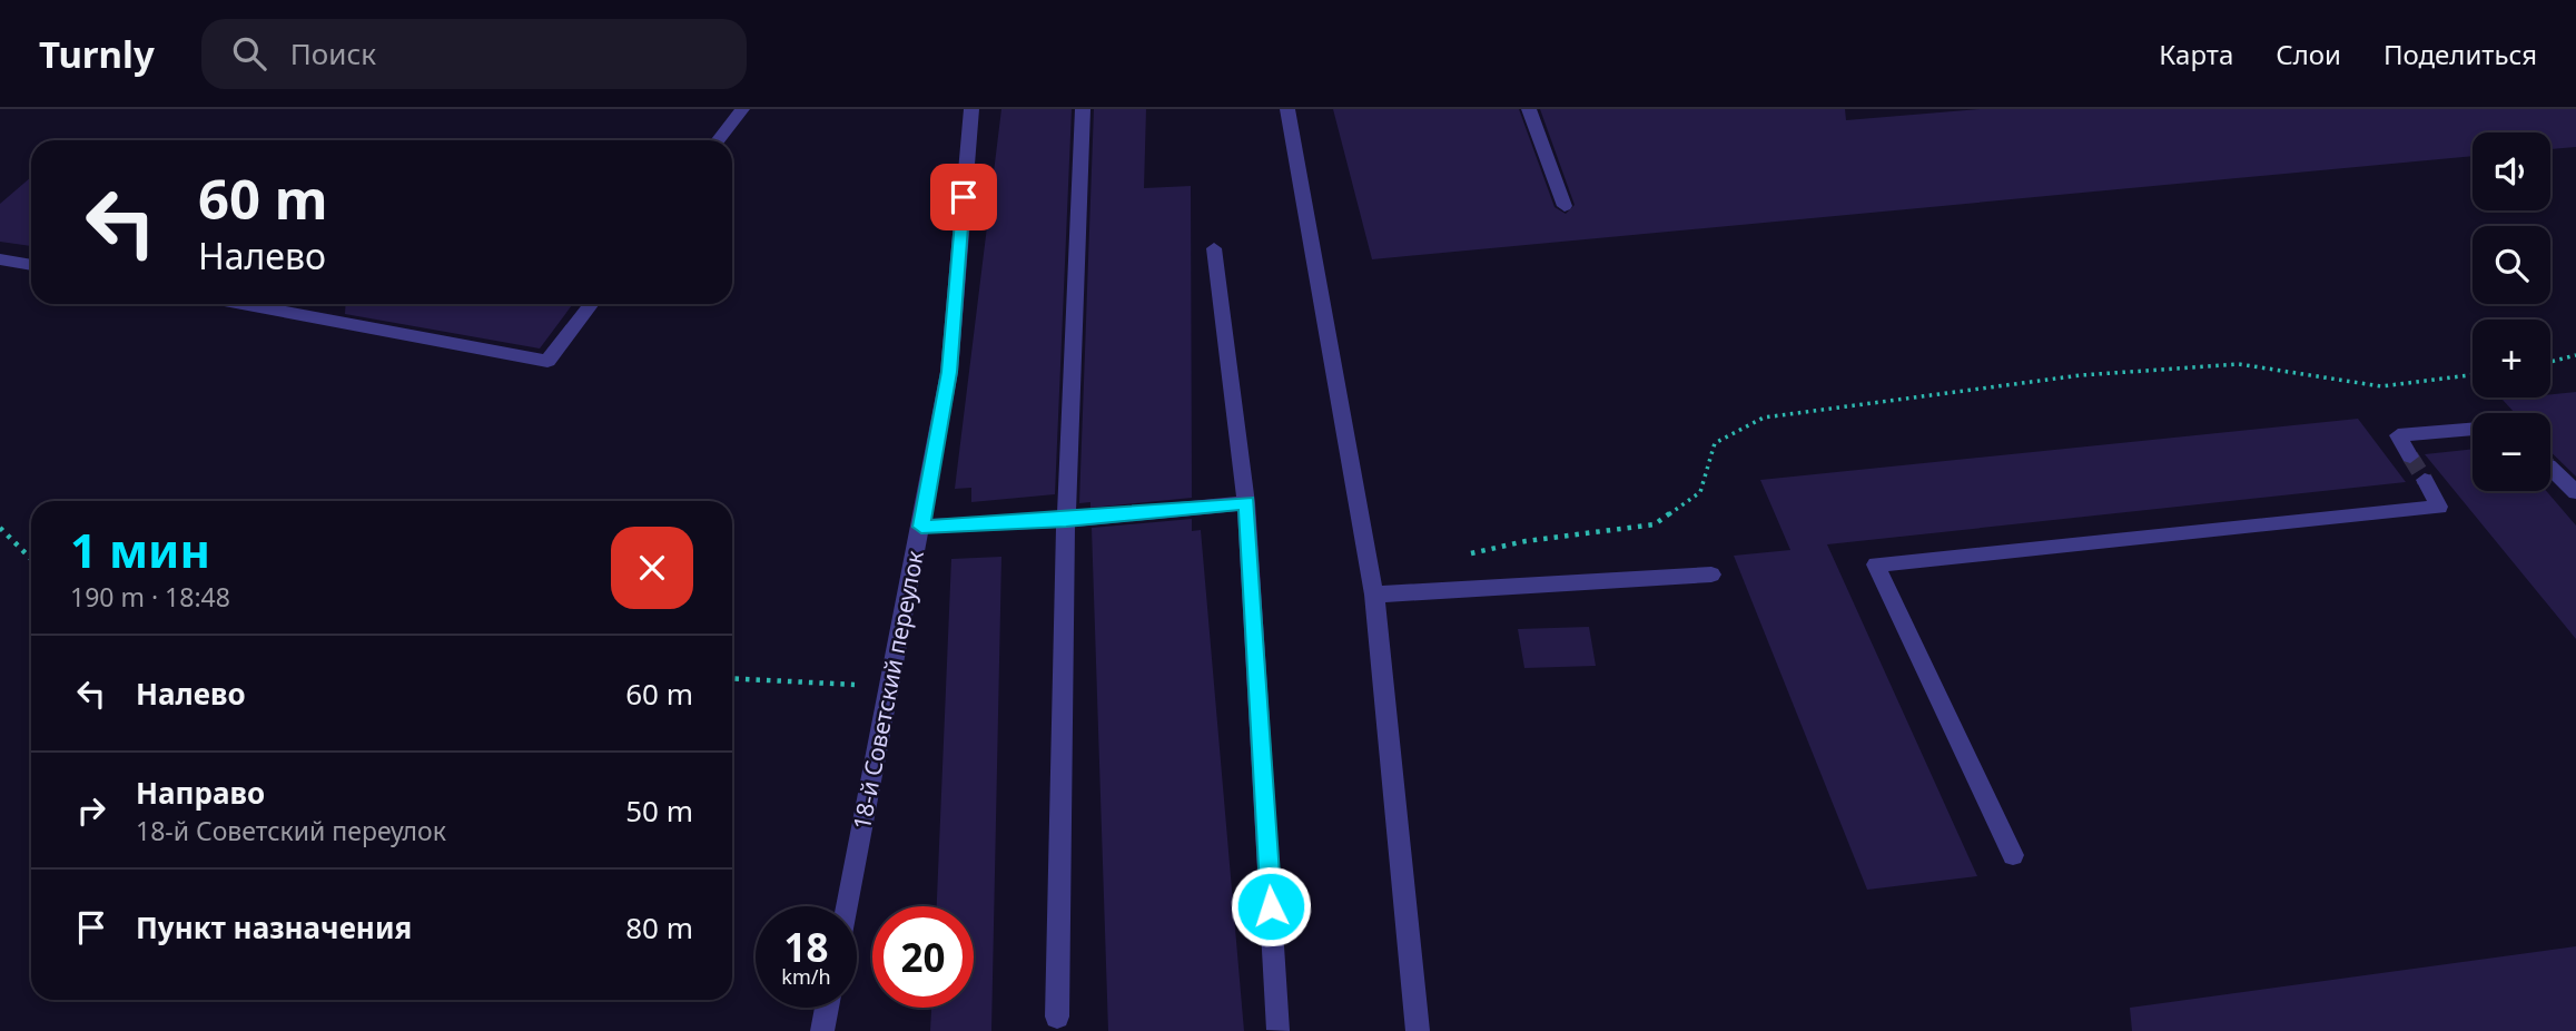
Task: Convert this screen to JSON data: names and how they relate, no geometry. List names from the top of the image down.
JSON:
{
  "streets": {
    "street": ["18-й Советский переулок"]
  },
  "page": {
    "header": "Turnly",
    "search": "Поиск",
    "nav": ["Карта", "Слои", "Поделиться"],
    "map_buttons": ["+", "−"],
    "turn": ["60 m", "Налево"],
    "heading": ["1 мин", "190 m · 18:48"],
    "list": [
      {
        "name": "Налево",
        "value": "60 m"
      },
      {
        "name": "Направо",
        "note": "18-й Советский переулок",
        "value": "50 m"
      },
      {
        "name": "Пункт назначения",
        "value": "80 m"
      }
    ],
    "speed": "18 km/h",
    "limit": "20"
  }
}
